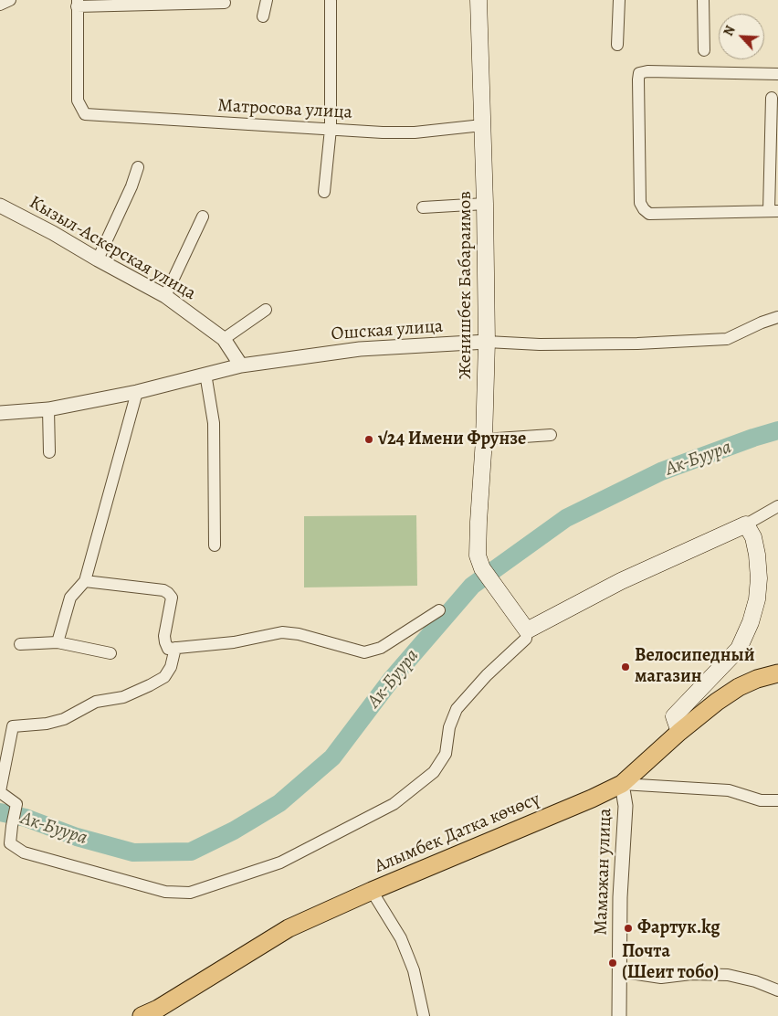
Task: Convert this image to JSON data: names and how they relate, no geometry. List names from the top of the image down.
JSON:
{
  "streets": {
    "main road": ["Женишбек Бабараимов", "Алымбек Датка көчөсү"],
    "street": [
      "Матросова улица",
      "Кызыл-Аскерская улица",
      "Ошская улица",
      "Мамажан улица"
    ]
  },
  "crossings": [
    ["Матросова улица", "Женишбек Бабараимов"],
    ["Кызыл-Аскерская улица", "Ошская улица"],
    ["Женишбек Бабараимов", "Ошская улица"],
    ["Алымбек Датка көчөсү", "Мамажан улица"]
  ],
  "water": ["Ак-Буура"],
  "places": [
    "√24 Имени Фрунзе",
    "Велосипедный магазин",
    "Фартук.kg",
    "Почта (Шеит тобо)"
  ],
  "north": "top left"
}
